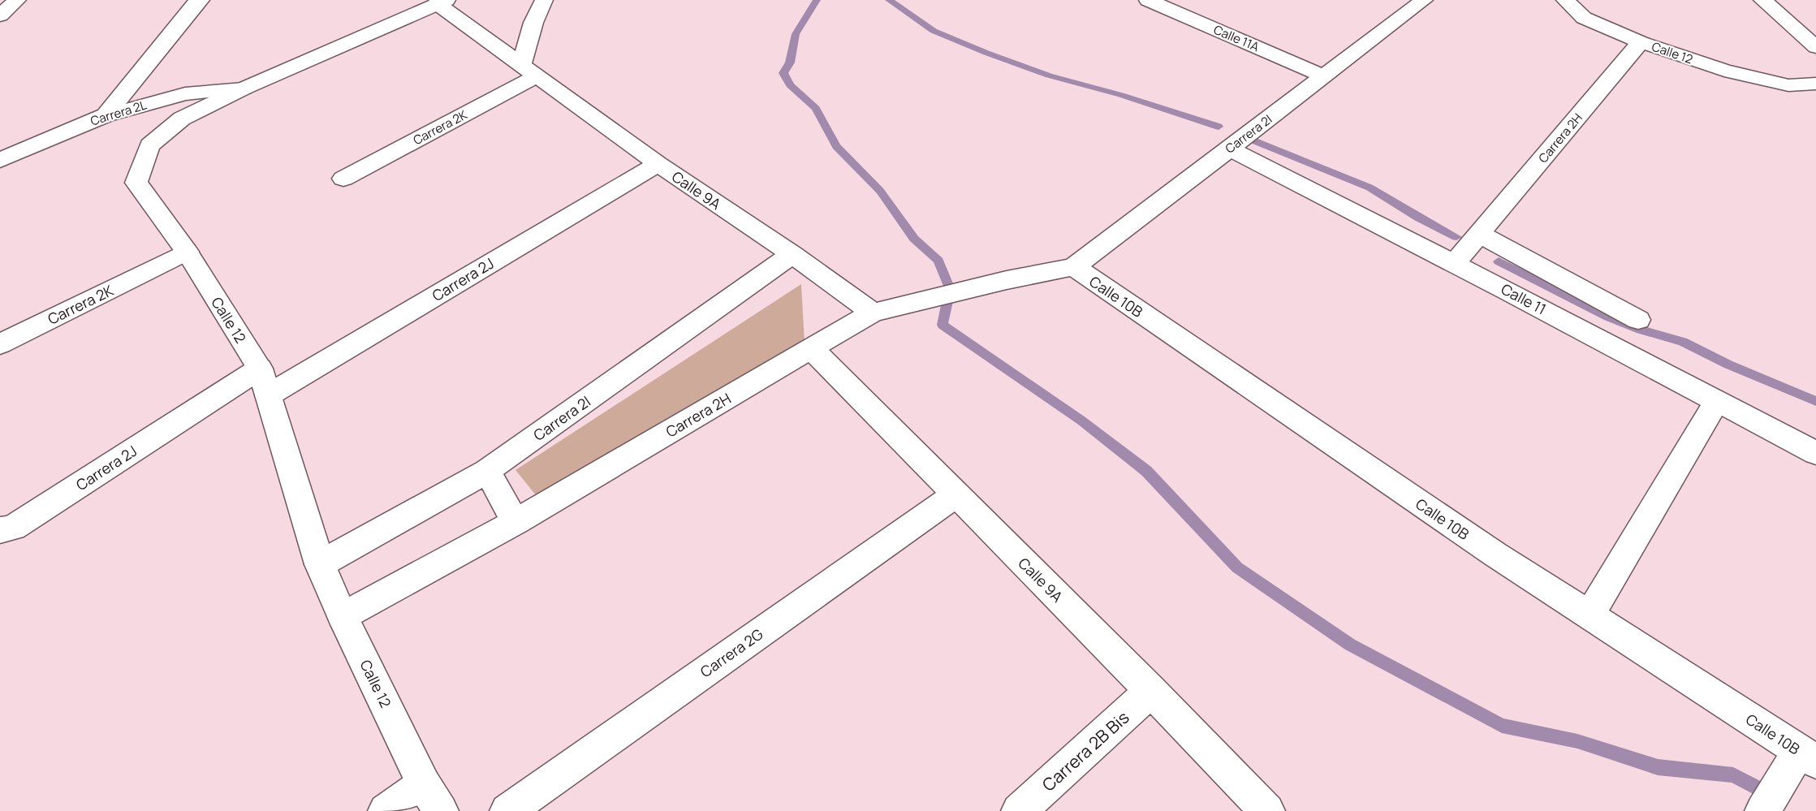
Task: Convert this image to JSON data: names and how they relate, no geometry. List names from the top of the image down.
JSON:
{
  "streets": {
    "street": [
      "Calle 11A",
      "Calle 12",
      "Carrera 2L",
      "Carrera 2K",
      "Carrera 2I",
      "Carrera 2H",
      "Calle 9A",
      "Carrera 2J",
      "Calle 10B",
      "Calle 11",
      "Carrera 2G",
      "Carrera 2B Bis"
    ]
  },
  "crossings": [
    ["Calle 11A", "Carrera 2I"],
    ["Calle 12", "Carrera 2L"],
    ["Calle 12", "Carrera 2K"],
    ["Calle 12", "Carrera 2I"],
    ["Calle 12", "Carrera 2H"],
    ["Calle 12", "Calle 9A"],
    ["Calle 12", "Carrera 2J"],
    ["Carrera 2K", "Calle 9A"],
    ["Carrera 2I", "Carrera 2H"],
    ["Carrera 2I", "Calle 9A"],
    ["Carrera 2I", "Calle 10B"],
    ["Carrera 2I", "Calle 11"],
    ["Carrera 2H", "Calle 9A"],
    ["Carrera 2H", "Calle 10B"],
    ["Carrera 2H", "Calle 11"],
    ["Calle 9A", "Carrera 2J"],
    ["Calle 9A", "Carrera 2G"],
    ["Calle 9A", "Carrera 2B Bis"]
  ]
}
